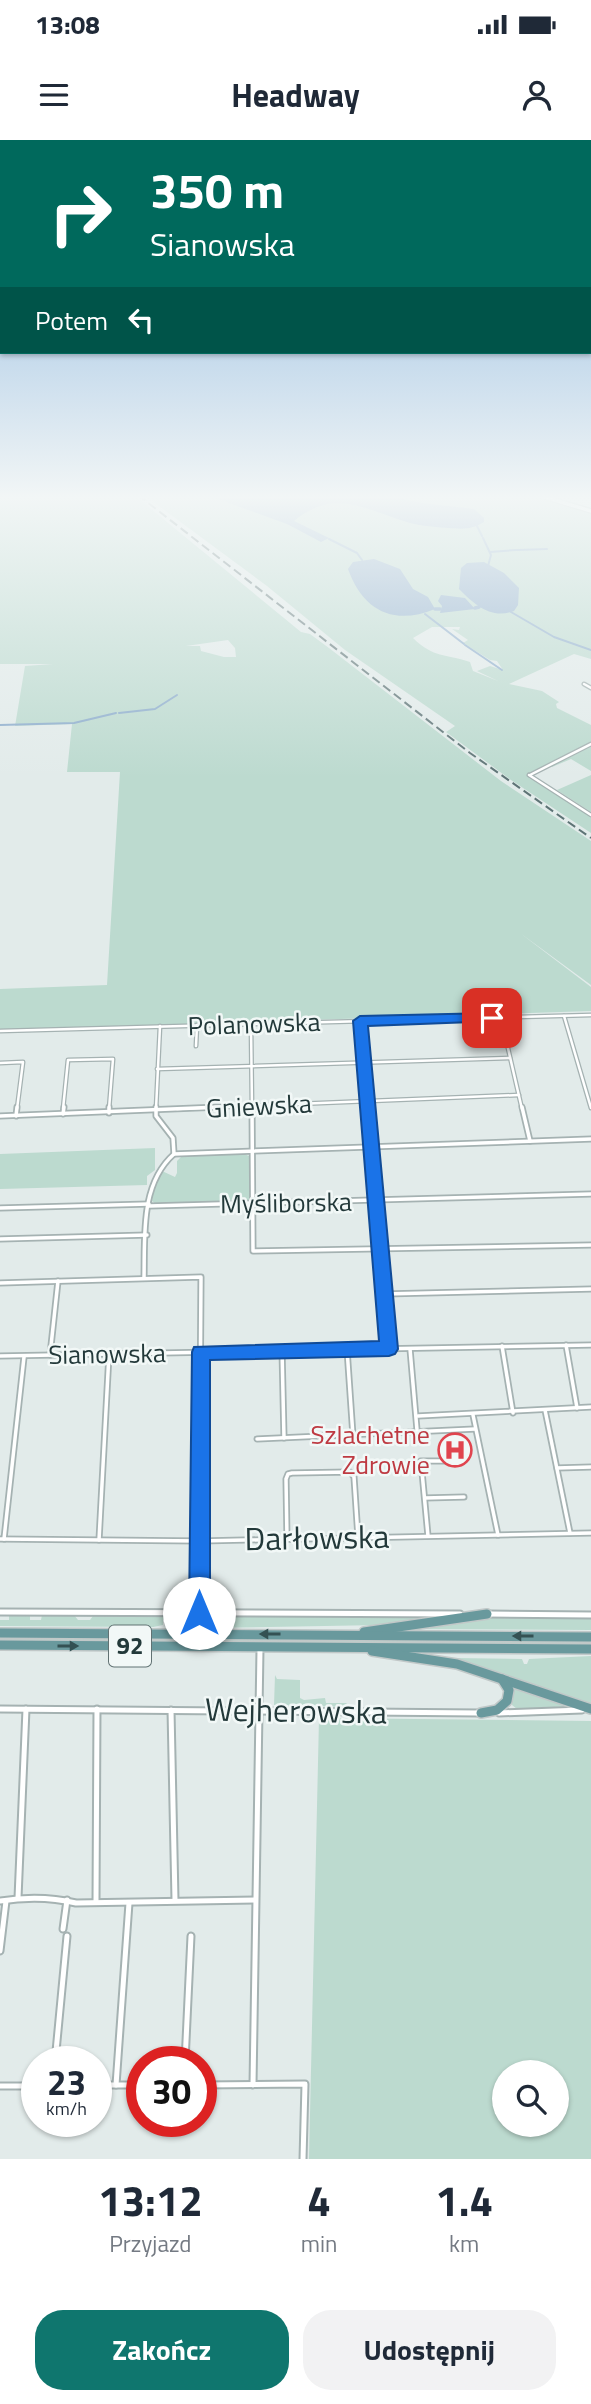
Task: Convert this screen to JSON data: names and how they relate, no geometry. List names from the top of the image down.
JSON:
{
  "streets": {
    "main road": ["92"],
    "street": [
      "Polanowska",
      "Gniewska",
      "Myśliborska",
      "Sianowska",
      "Darłowska",
      "Wejherowska"
    ]
  },
  "places": {
    "hospital": ["Szlachetne Zdrowie"]
  },
  "page": {
    "status": "13:08",
    "header": "Headway",
    "turn": ["350 m", "Sianowska"],
    "then": "Potem",
    "speed": "23 km/h",
    "limit": "30",
    "eta": [
      "13:12",
      "Przyjazd",
      "4",
      "min",
      "1.4",
      "km"
    ],
    "buttons": ["Zakończ", "Udostępnij"]
  }
}
